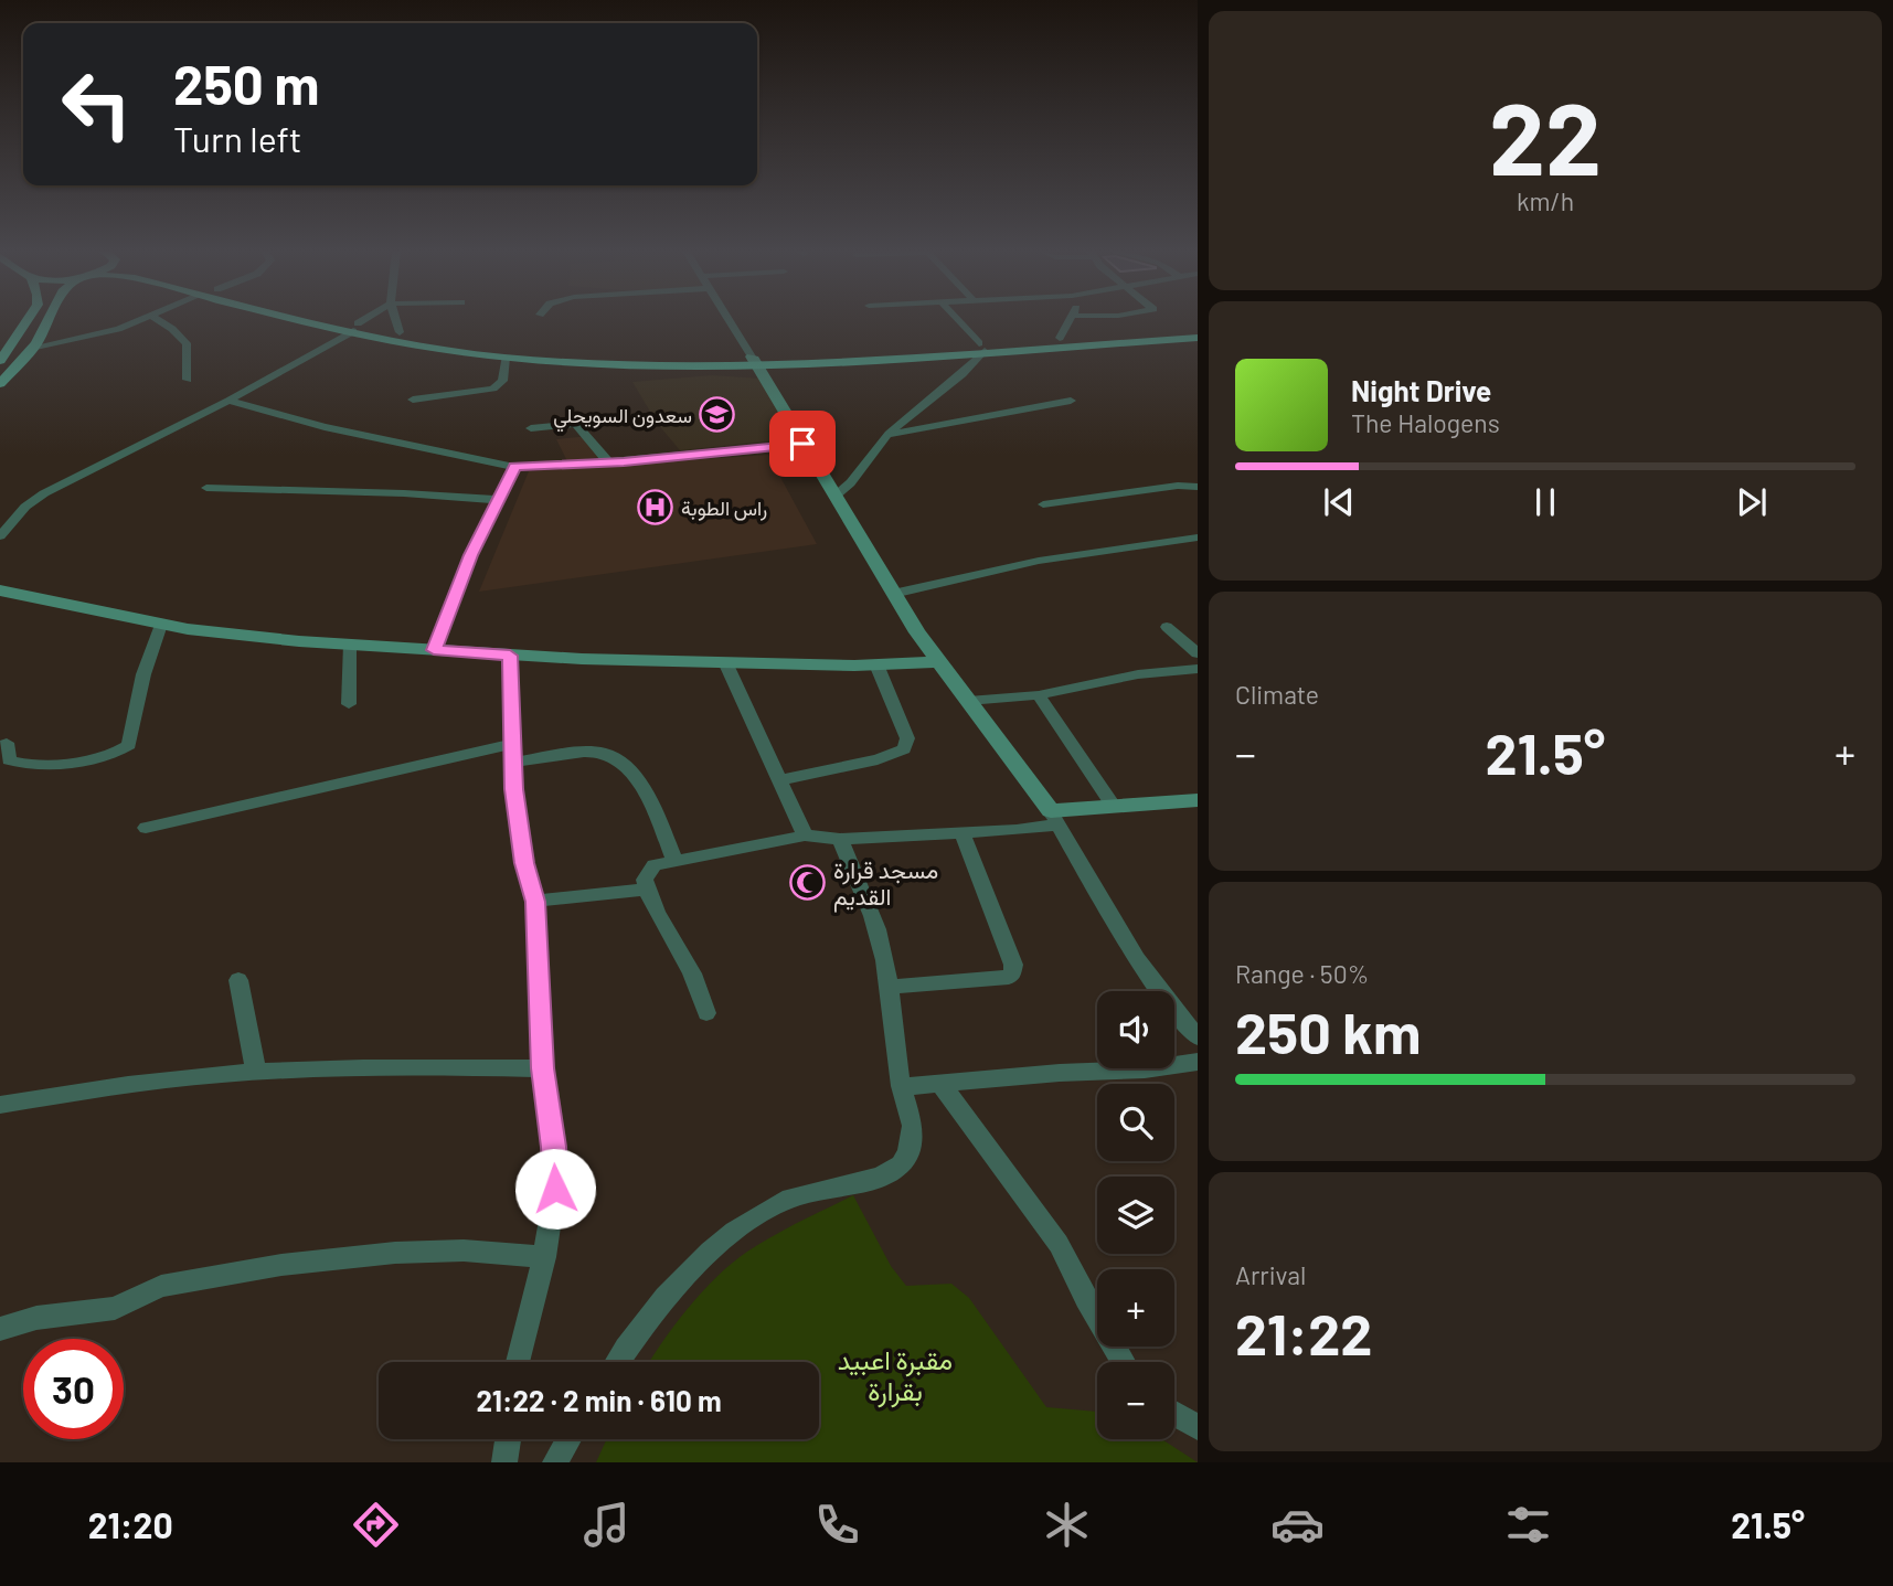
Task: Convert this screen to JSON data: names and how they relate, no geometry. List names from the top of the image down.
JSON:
{
  "parks": ["مقبرة اعبيد بقرارة"],
  "places": {
    "school or university": ["سعدون السويحلي"],
    "hospital": ["راس الطوبة"],
    "mosque": ["مسجد قرارة القديم"]
  },
  "page": {
    "tile": [
      ["22", "km/h"],
      "Climate",
      ["Range · 50%", "250 km"],
      ["Arrival", "21:22"]
    ],
    "turn": ["250 m", "Turn left"],
    "song": ["Night Drive", "The Halogens"],
    "heat": ["−", "21.5°", "+"],
    "map_buttons": ["+", "−"],
    "limit": "30",
    "trip": "21:22 · 2 min · 610 m",
    "tabs": ["21:20", "21.5°"]
  }
}
